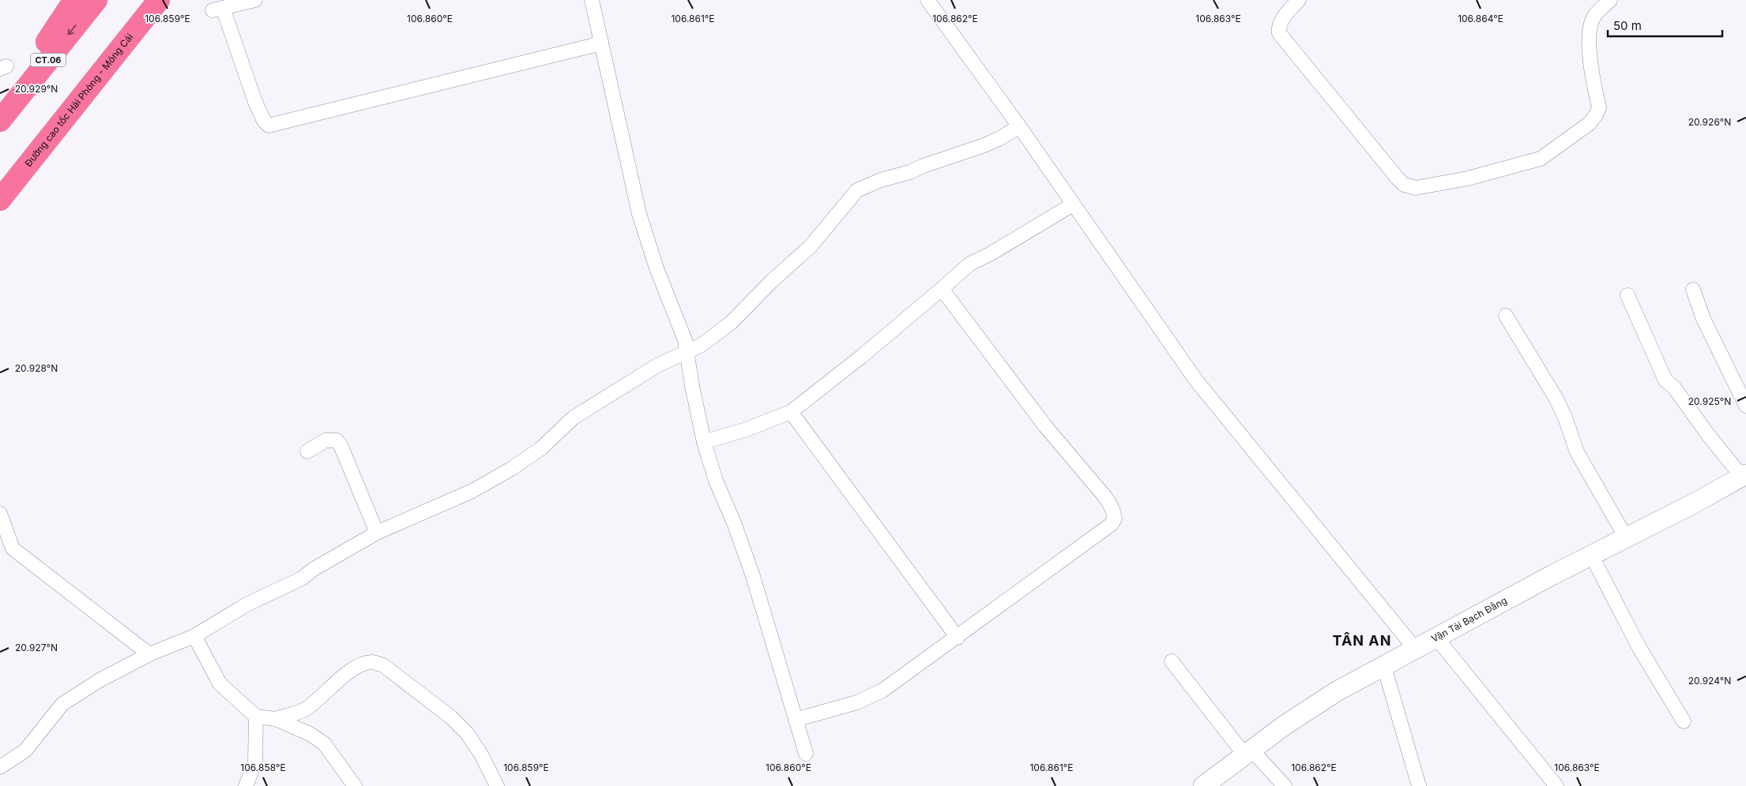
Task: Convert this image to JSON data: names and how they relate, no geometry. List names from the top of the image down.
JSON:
{
  "streets": {
    "highway": ["CT.06", "Đường cao tốc Hải Phòng - Móng Cái"],
    "street": ["Vận Tải Bạch Đằng"]
  },
  "districts": ["TÂN AN"],
  "scale_bar": "50 m",
  "coordinates": [
    "106.860°E",
    "106.862°E",
    "106.864°E",
    "106.859°E",
    "106.861°E",
    "106.863°E",
    "20.929°N",
    "20.926°N",
    "20.928°N",
    "20.925°N",
    "20.927°N",
    "20.924°N",
    "106.858°E"
  ]
}
